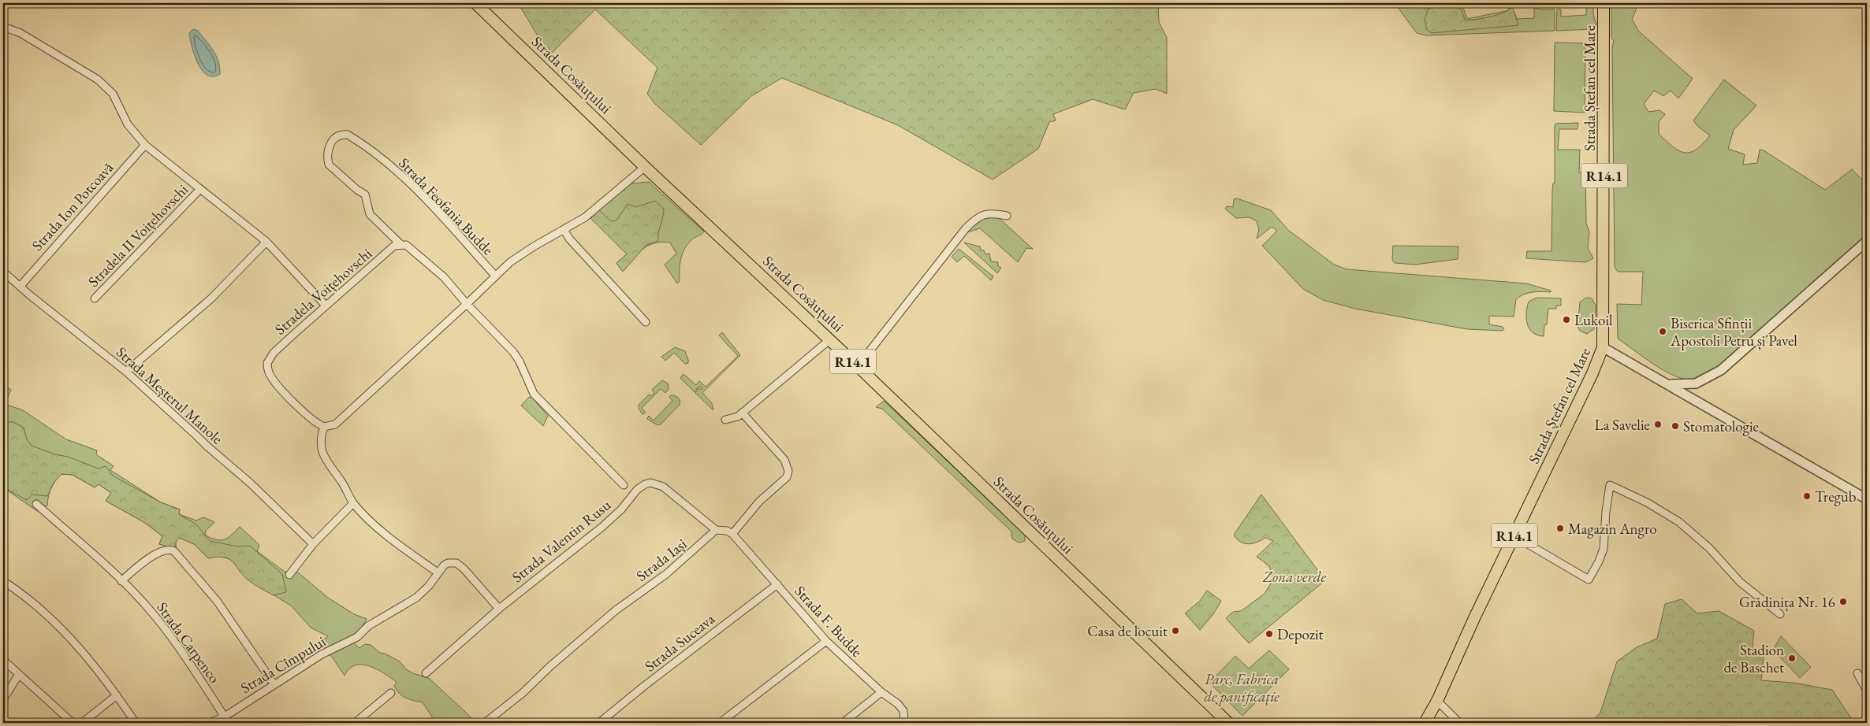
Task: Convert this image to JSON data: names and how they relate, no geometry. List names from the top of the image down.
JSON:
{
  "streets": {
    "main road": ["Strada Cosăuțului", "Strada Ștefan cel Mare", "R14.1"],
    "street": [
      "Strada Ion Potcoavă",
      "Strada Feofania Budde",
      "Stradela II Voițehovschi",
      "Stradela Voițehovschi",
      "Strada Meșterul Manole",
      "Strada Valentin Rusu",
      "Strada Iași",
      "Strada F. Budde",
      "Strada Carpenco",
      "Strada Suceava",
      "Strada Cîmpului"
    ]
  },
  "crossings": [
    ["Strada Cosăuțului", "Strada Feofania Budde"],
    ["Strada Ion Potcoavă", "Strada Meșterul Manole"],
    ["Strada Feofania Budde", "Stradela Voițehovschi"],
    ["Strada Valentin Rusu", "Strada Iași"],
    ["Strada F. Budde", "Strada Suceava"],
    ["Strada Carpenco", "Strada Cîmpului"]
  ],
  "parks": ["Zona verde", "Parc, Fabrica de panificație"],
  "places": [
    "Lukoil",
    "Biserica Sfinții Apostoli Petru și Pavel",
    "La Savelie",
    "Stomatologie",
    "Tregub",
    "Magazin Angro",
    "Grădinița Nr. 16",
    "Casa de locuit",
    "Depozit",
    "Stadion de Baschet"
  ]
}
